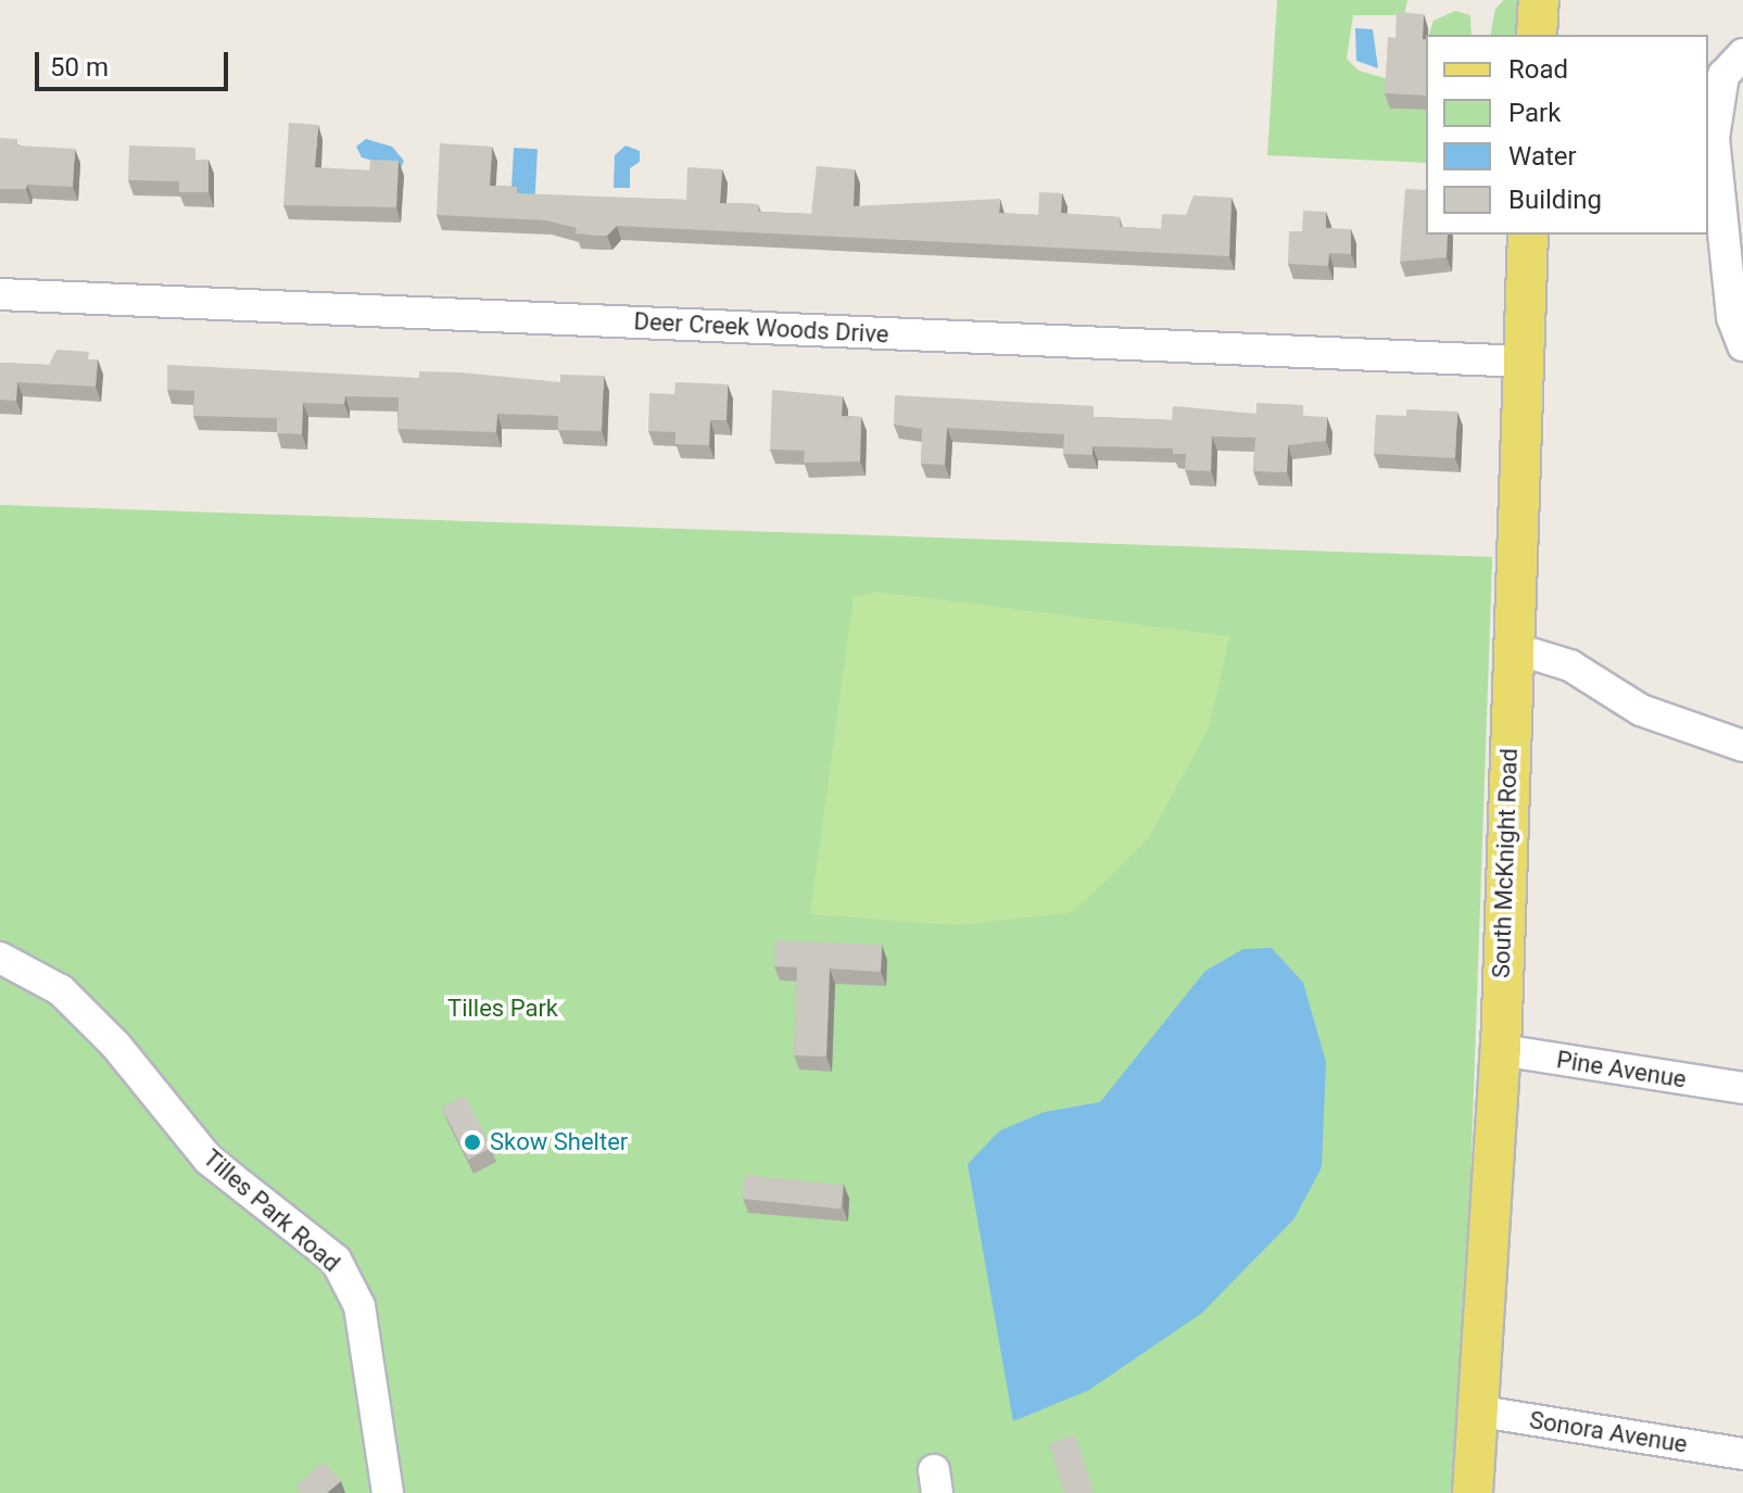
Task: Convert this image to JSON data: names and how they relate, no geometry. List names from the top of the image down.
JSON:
{
  "streets": {
    "main road": ["South McKnight Road"],
    "street": [
      "Deer Creek Woods Drive",
      "Pine Avenue",
      "Tilles Park Road",
      "Sonora Avenue"
    ]
  },
  "crossings": [
    ["Deer Creek Woods Drive", "South McKnight Road"],
    ["South McKnight Road", "Pine Avenue"],
    ["South McKnight Road", "Sonora Avenue"]
  ],
  "parks": ["Tilles Park"],
  "places": ["Skow Shelter"],
  "legend": [
    "Road",
    "Park",
    "Water",
    "Building"
  ],
  "scale_bar": "50 m"
}
